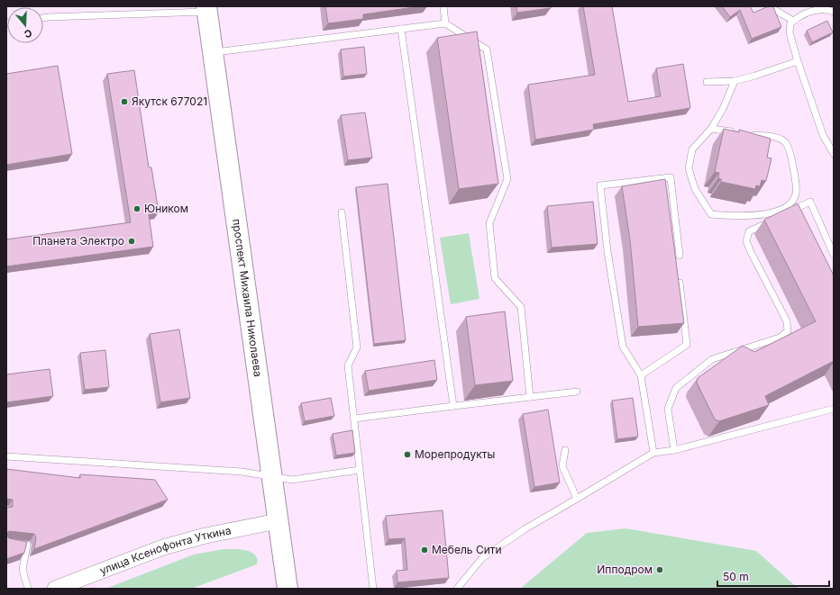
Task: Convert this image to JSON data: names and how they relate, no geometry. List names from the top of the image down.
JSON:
{
  "streets": {
    "main road": ["проспект Михаила Николаева"],
    "street": ["улица Ксенофонта Уткина"]
  },
  "crossings": [
    ["проспект Михаила Николаева", "улица Ксенофонта Уткина"]
  ],
  "places": [
    "Якутск 677021",
    "Юником",
    "Планета Электро",
    "Морепродукты",
    "Мебель Сити",
    "Ипподром"
  ],
  "scale_bar": "50 m",
  "north": "bottom"
}
